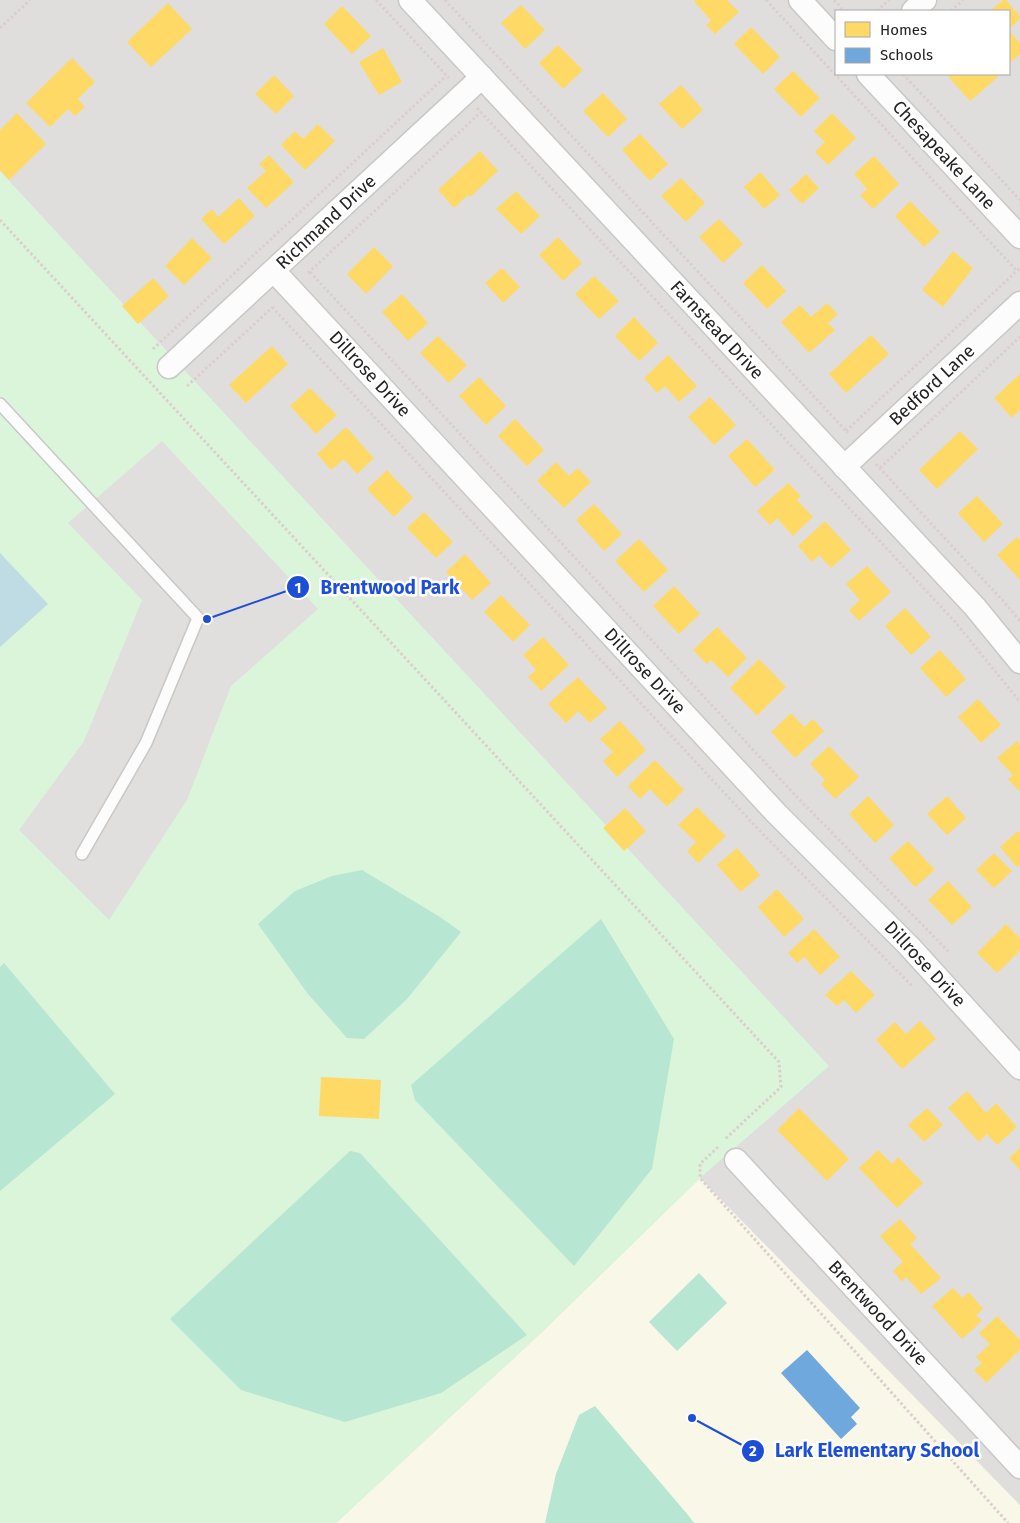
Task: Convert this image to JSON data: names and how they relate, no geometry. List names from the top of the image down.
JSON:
{
  "streets": {
    "street": [
      "Chesapeake Lane",
      "Richmand Drive",
      "Farnstead Drive",
      "Dillrose Drive",
      "Bedford Lane",
      "Brentwood Drive"
    ]
  },
  "crossings": [
    ["Richmand Drive", "Farnstead Drive"],
    ["Richmand Drive", "Dillrose Drive"],
    ["Farnstead Drive", "Bedford Lane"]
  ],
  "places": ["Brentwood Park", "Lark Elementary School"],
  "legend": ["Homes", "Schools"]
}
